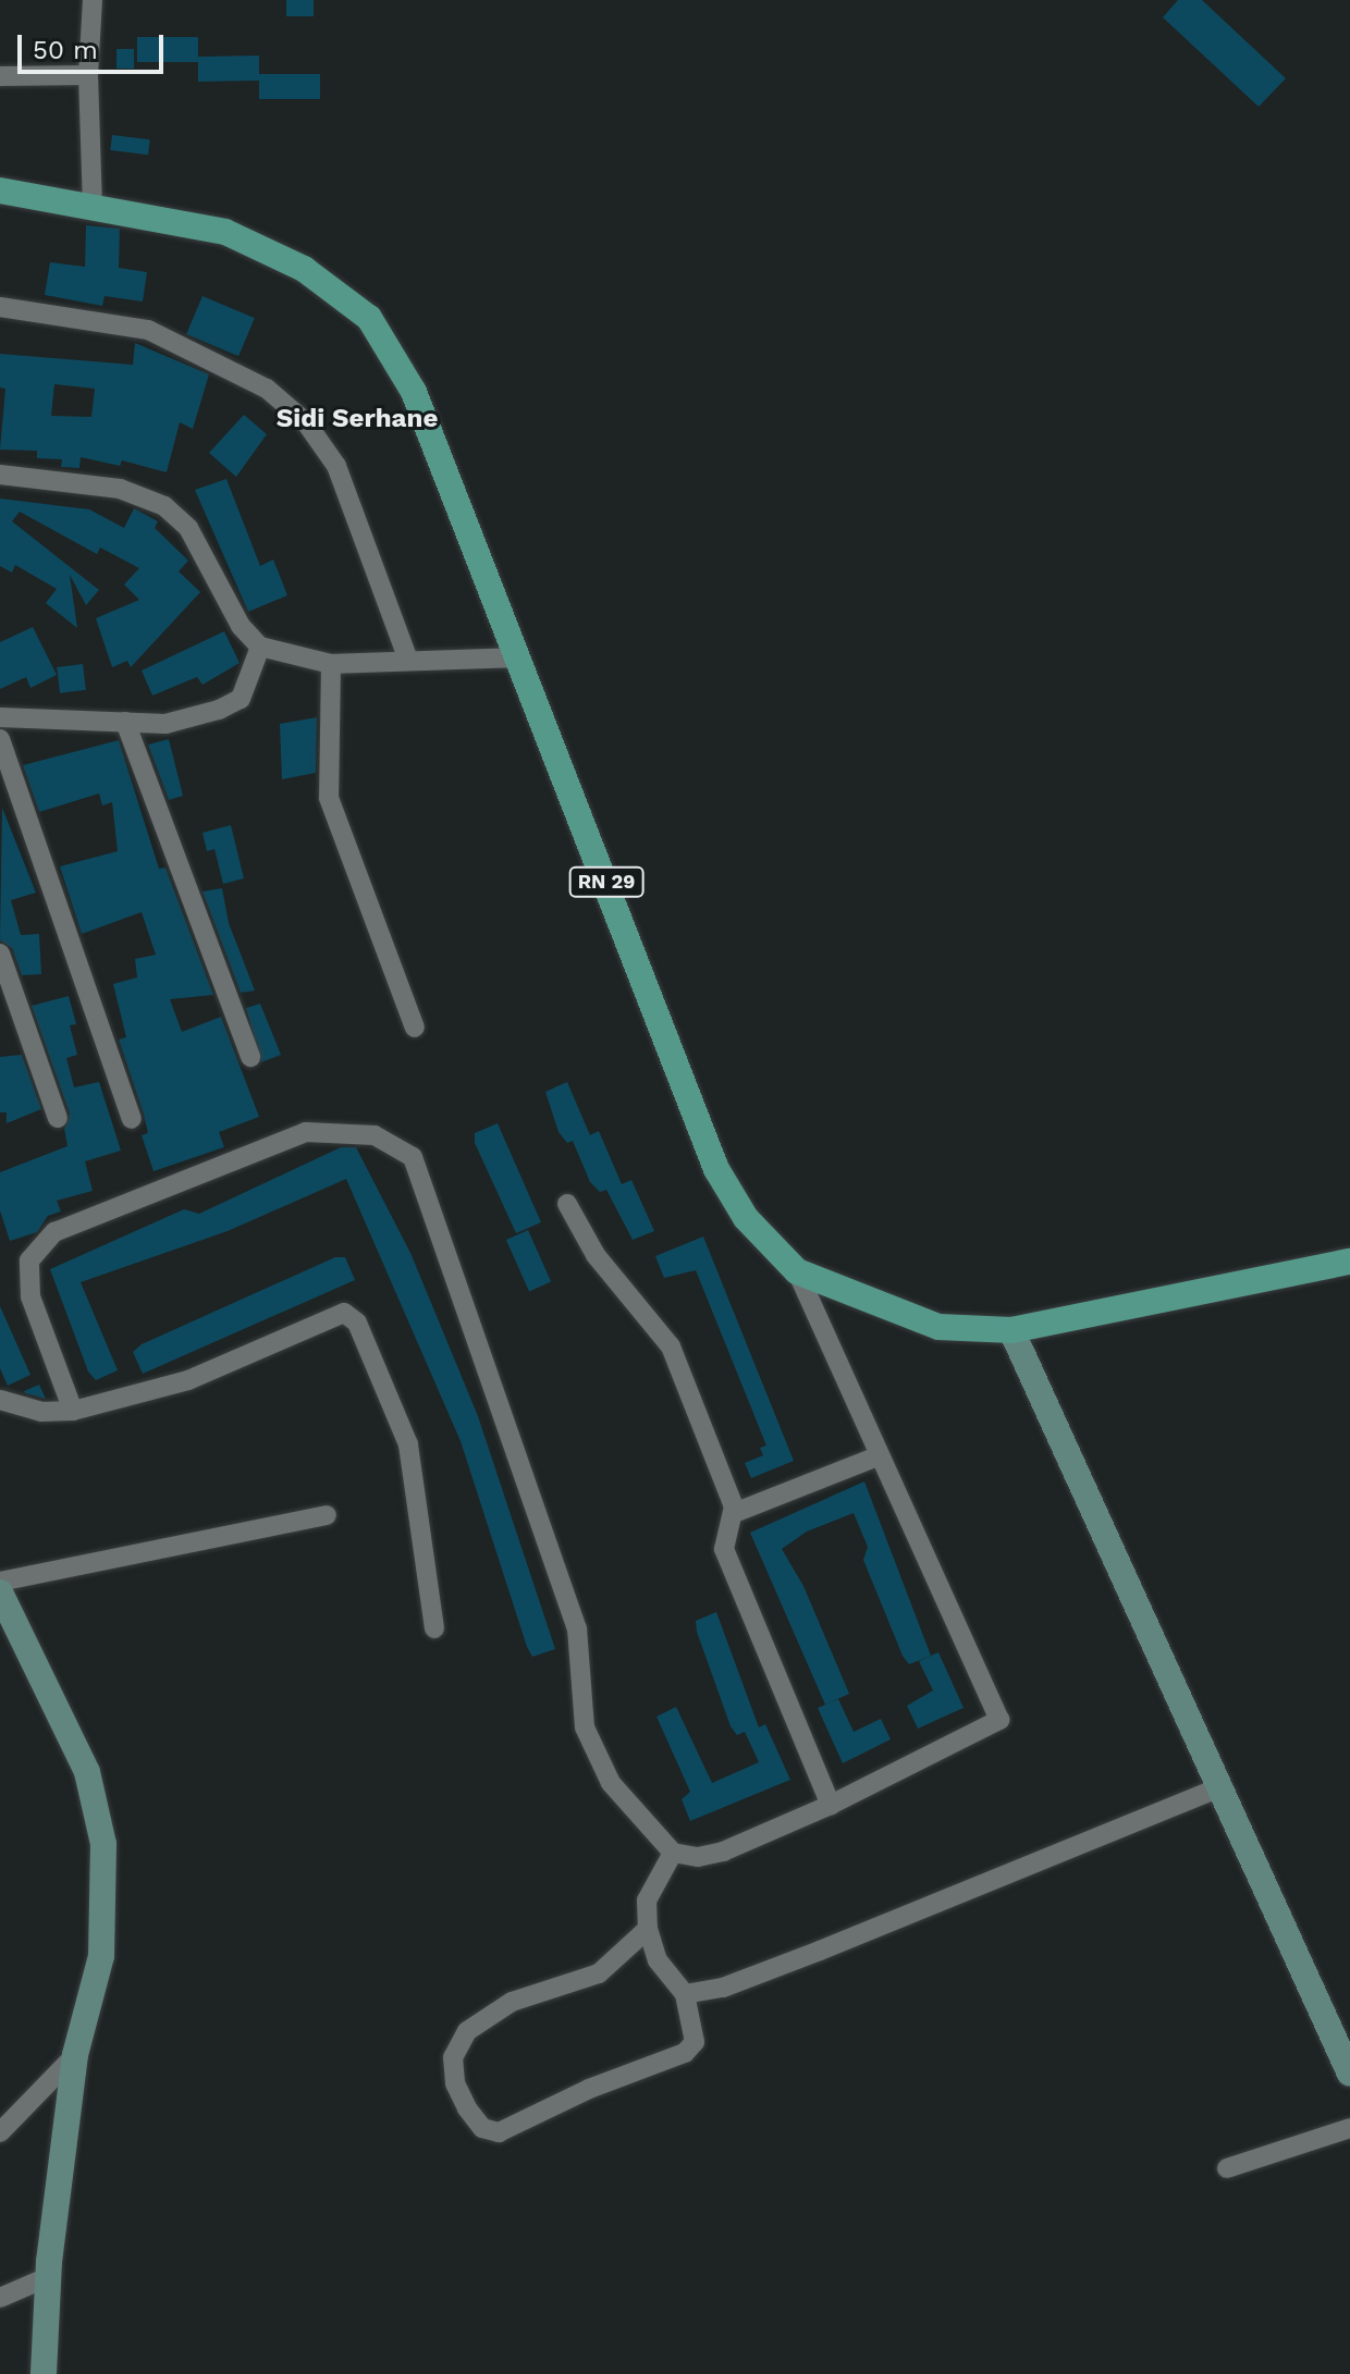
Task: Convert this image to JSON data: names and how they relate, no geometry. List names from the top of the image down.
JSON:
{
  "streets": {
    "main road": ["RN 29"]
  },
  "districts": ["Sidi Serhane"],
  "scale_bar": "50 m"
}
